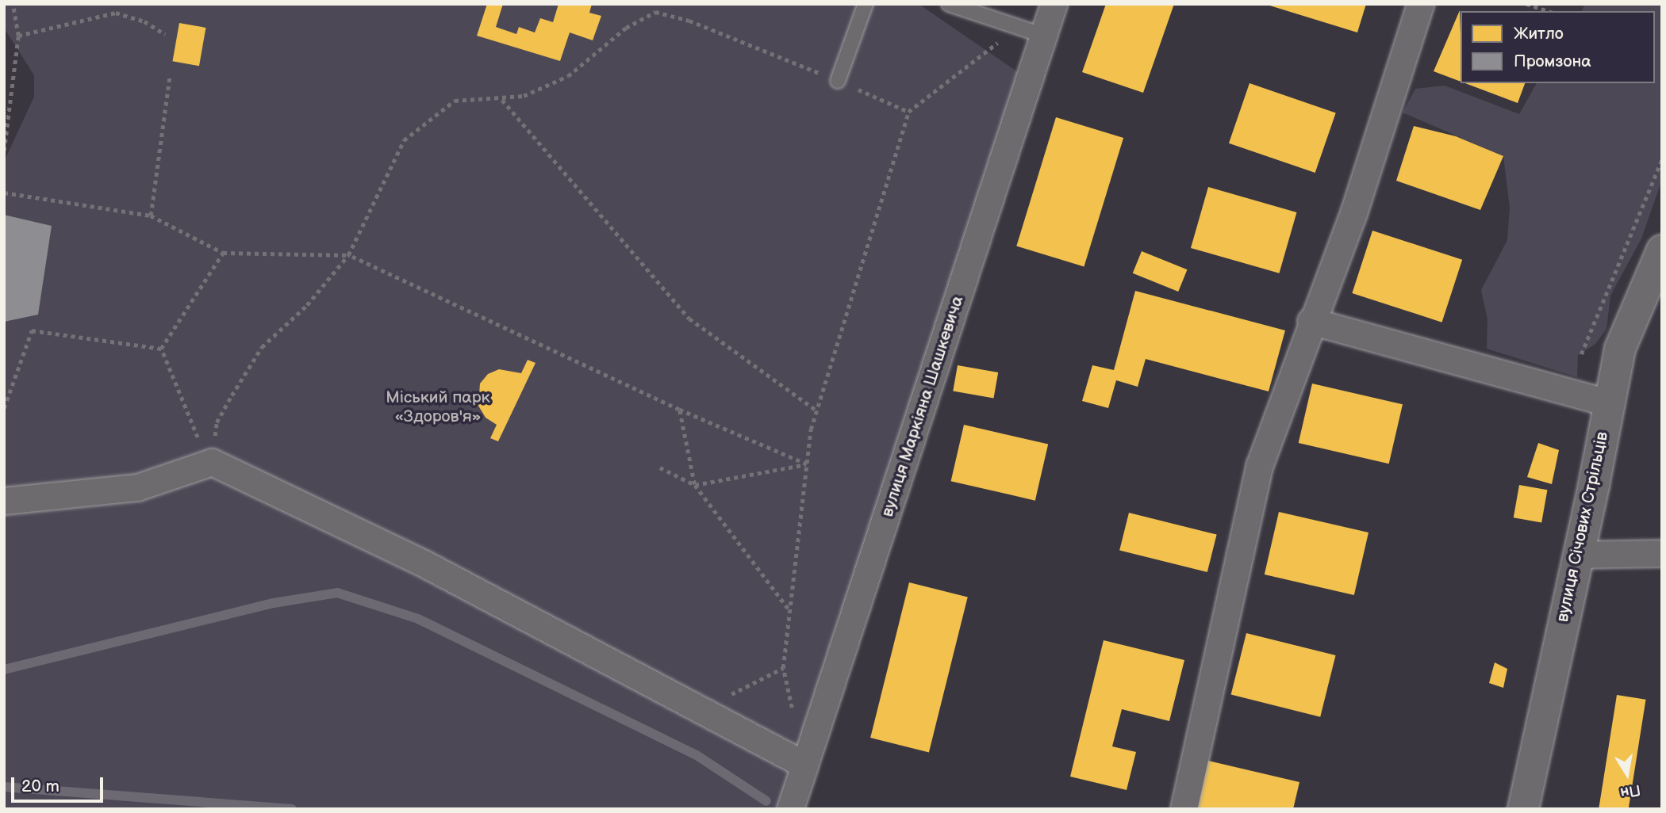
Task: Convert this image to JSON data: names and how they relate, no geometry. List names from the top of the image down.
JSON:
{
  "streets": {
    "street": ["вулиця Маркіяна Шашкевича", "вулиця Січових Стрільців"]
  },
  "parks": ["Міський парк «Здоров'я»"],
  "legend": ["Житло", "Промзона"],
  "scale_bar": "20 m",
  "north": "bottom"
}
